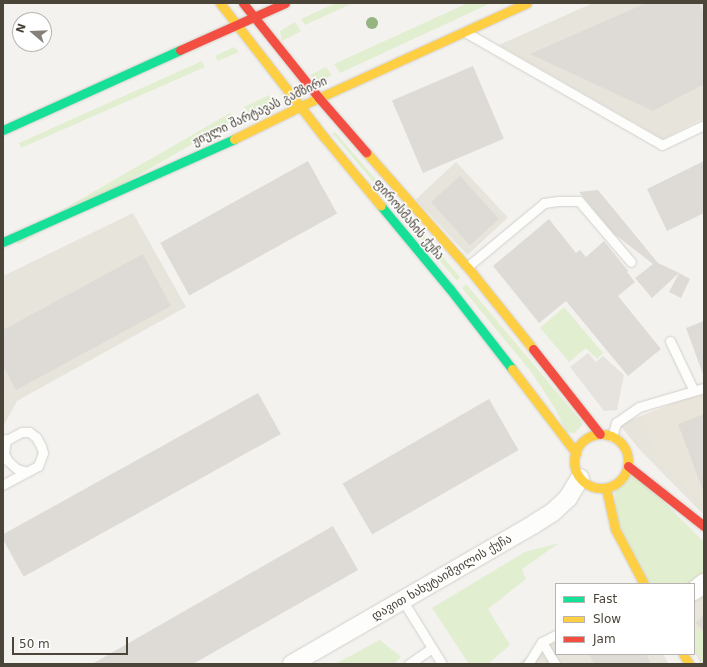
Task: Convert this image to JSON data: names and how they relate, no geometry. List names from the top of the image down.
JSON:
{
  "streets": {
    "street": ["ჟიული შარტავას გამზირი", "ფიროსმანის ქუჩა", "დავით ხახუტაიშვილის ქუჩა"]
  },
  "crossings": [
    ["ჟიული შარტავას გამზირი", "ფიროსმანის ქუჩა"],
    ["ფიროსმანის ქუჩა", "დავით ხახუტაიშვილის ქუჩა"]
  ],
  "legend": ["Fast", "Slow", "Jam"],
  "scale_bar": "50 m",
  "north": "left"
}
